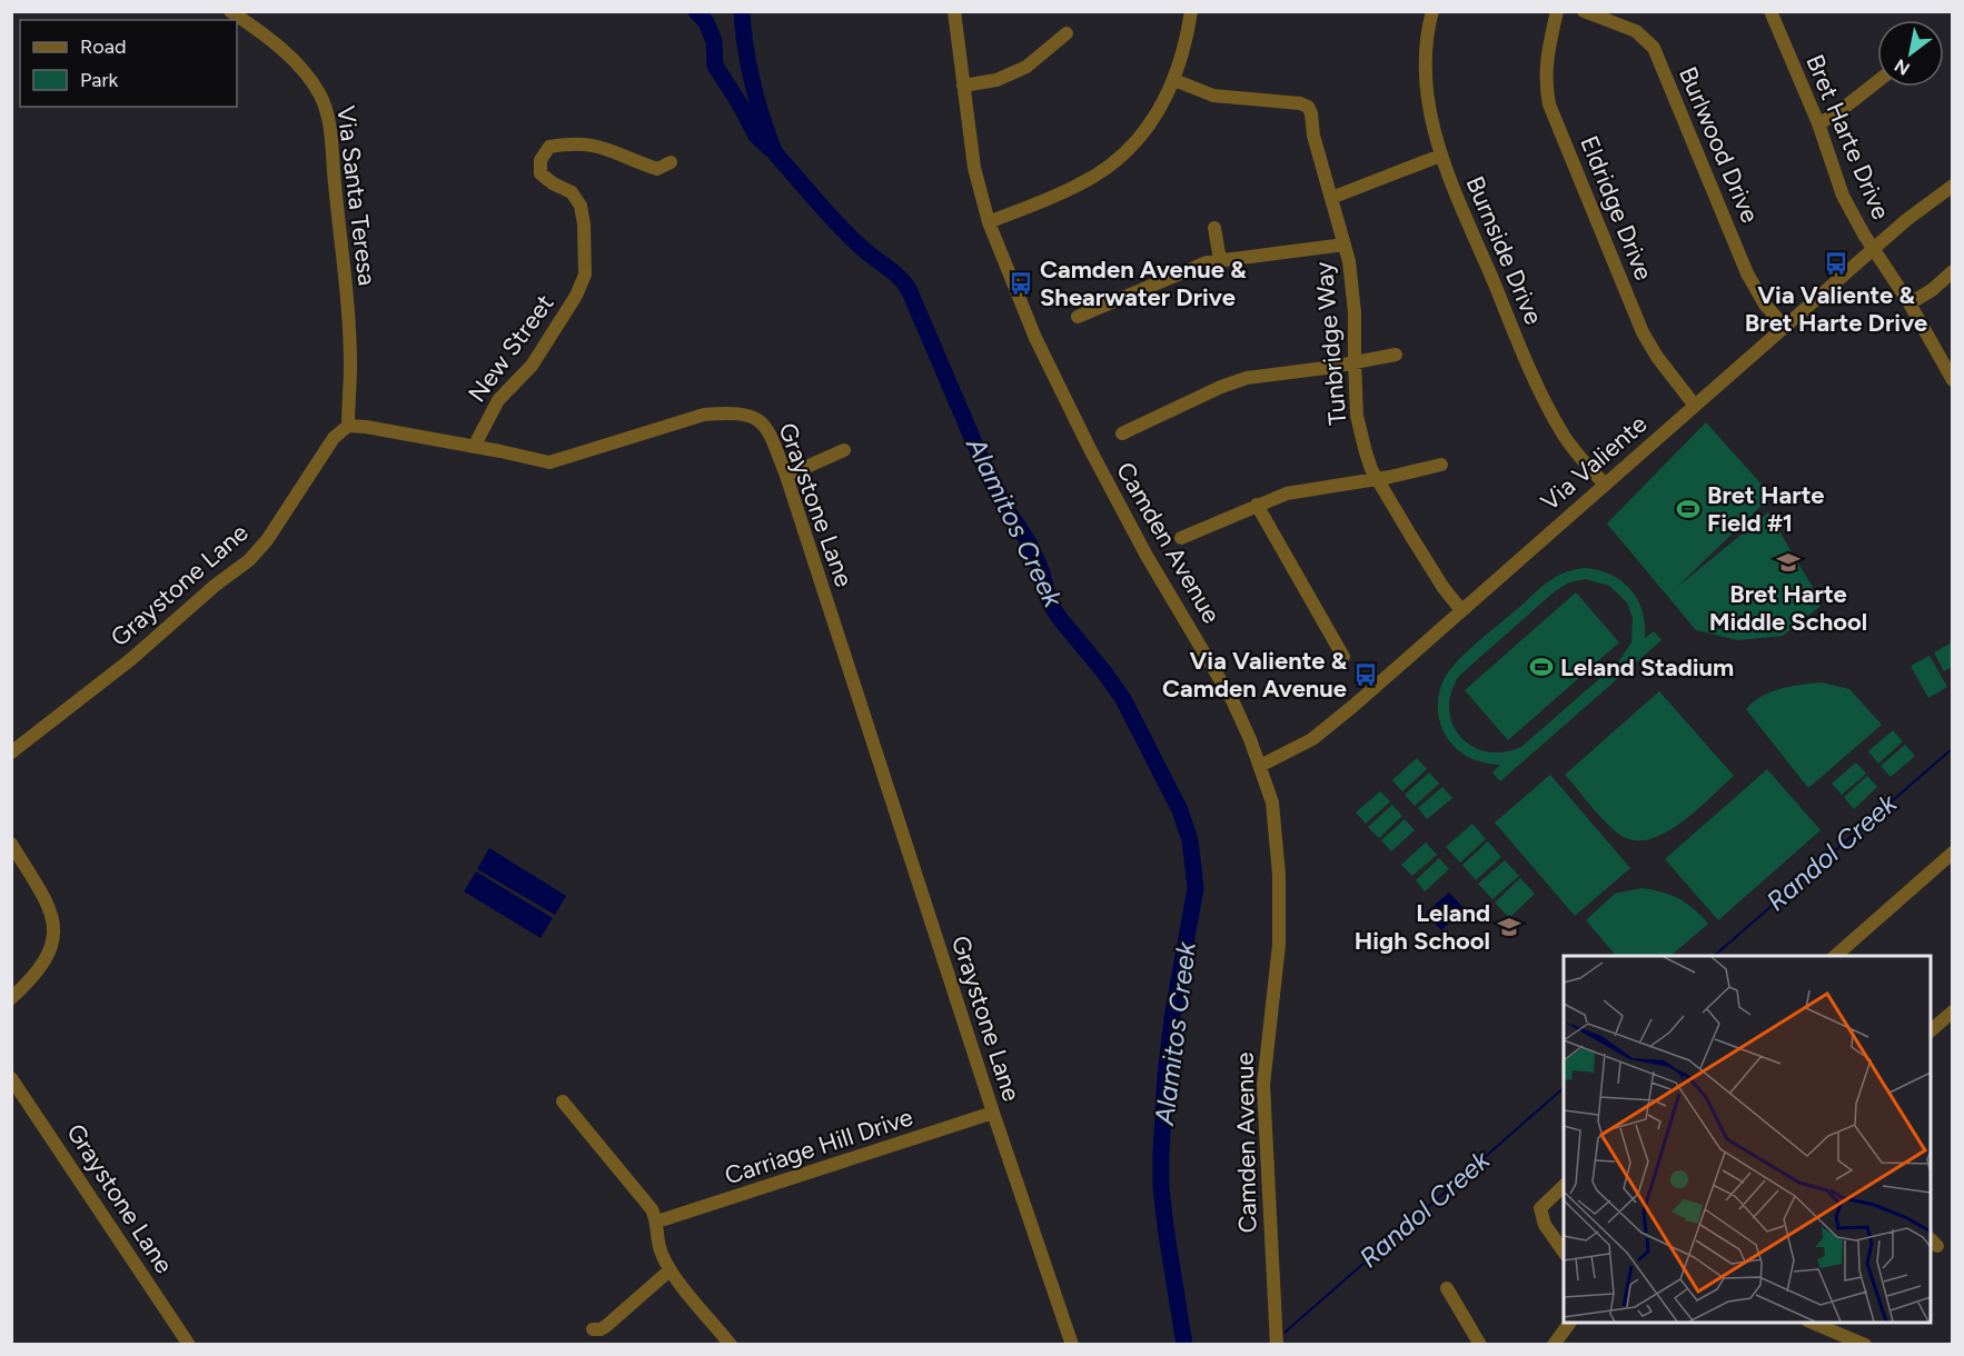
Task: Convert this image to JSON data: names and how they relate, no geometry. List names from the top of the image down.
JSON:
{
  "streets": {
    "street": [
      "Bret Harte Drive",
      "Burlwood Drive",
      "Via Santa Teresa",
      "Eldridge Drive",
      "Burnside Drive",
      "Tunbridge Way",
      "New Street",
      "Via Valiente",
      "Graystone Lane",
      "Camden Avenue",
      "Carriage Hill Drive"
    ]
  },
  "crossings": [
    ["Bret Harte Drive", "Via Valiente"],
    ["Burlwood Drive", "Via Valiente"],
    ["Via Santa Teresa", "Graystone Lane"],
    ["Eldridge Drive", "Via Valiente"],
    ["Burnside Drive", "Via Valiente"],
    ["Tunbridge Way", "Via Valiente"],
    ["New Street", "Graystone Lane"],
    ["Via Valiente", "Camden Avenue"],
    ["Graystone Lane", "Carriage Hill Drive"]
  ],
  "water": ["Alamitos Creek", "Randol Creek"],
  "places": {
    "bus stop": ["Via Valiente & Bret Harte Drive", "Camden Avenue & Shearwater Drive", "Via Valiente & Camden Avenue"],
    "sports": ["Bret Harte Field #1", "Leland Stadium"],
    "school or university": ["Bret Harte Middle School", "Leland High School"]
  },
  "legend": ["Road", "Park"],
  "north": "bottom left"
}
